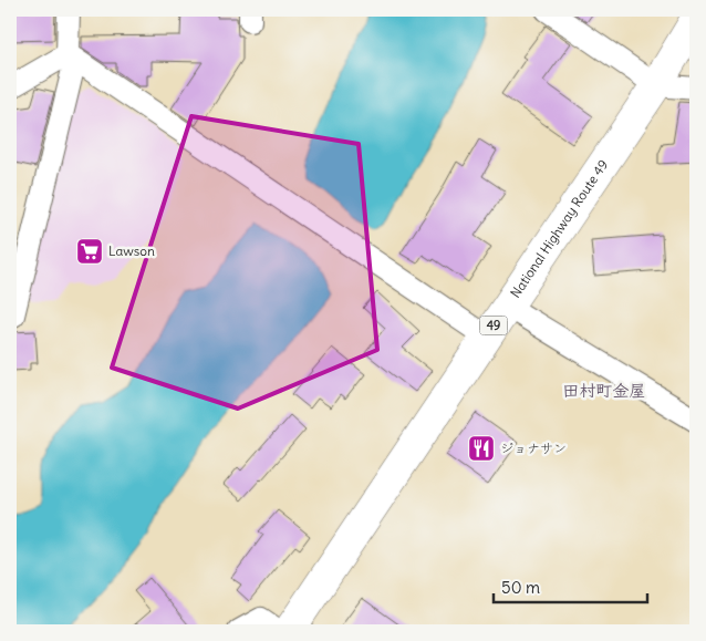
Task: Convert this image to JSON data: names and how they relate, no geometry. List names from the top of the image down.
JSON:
{
  "streets": {
    "highway": ["National Highway Route 49", "49"]
  },
  "districts": ["田村町金屋"],
  "places": {
    "supermarket": ["Lawson"],
    "restaurant": ["ジョナサン"]
  },
  "scale_bar": "50 m"
}
